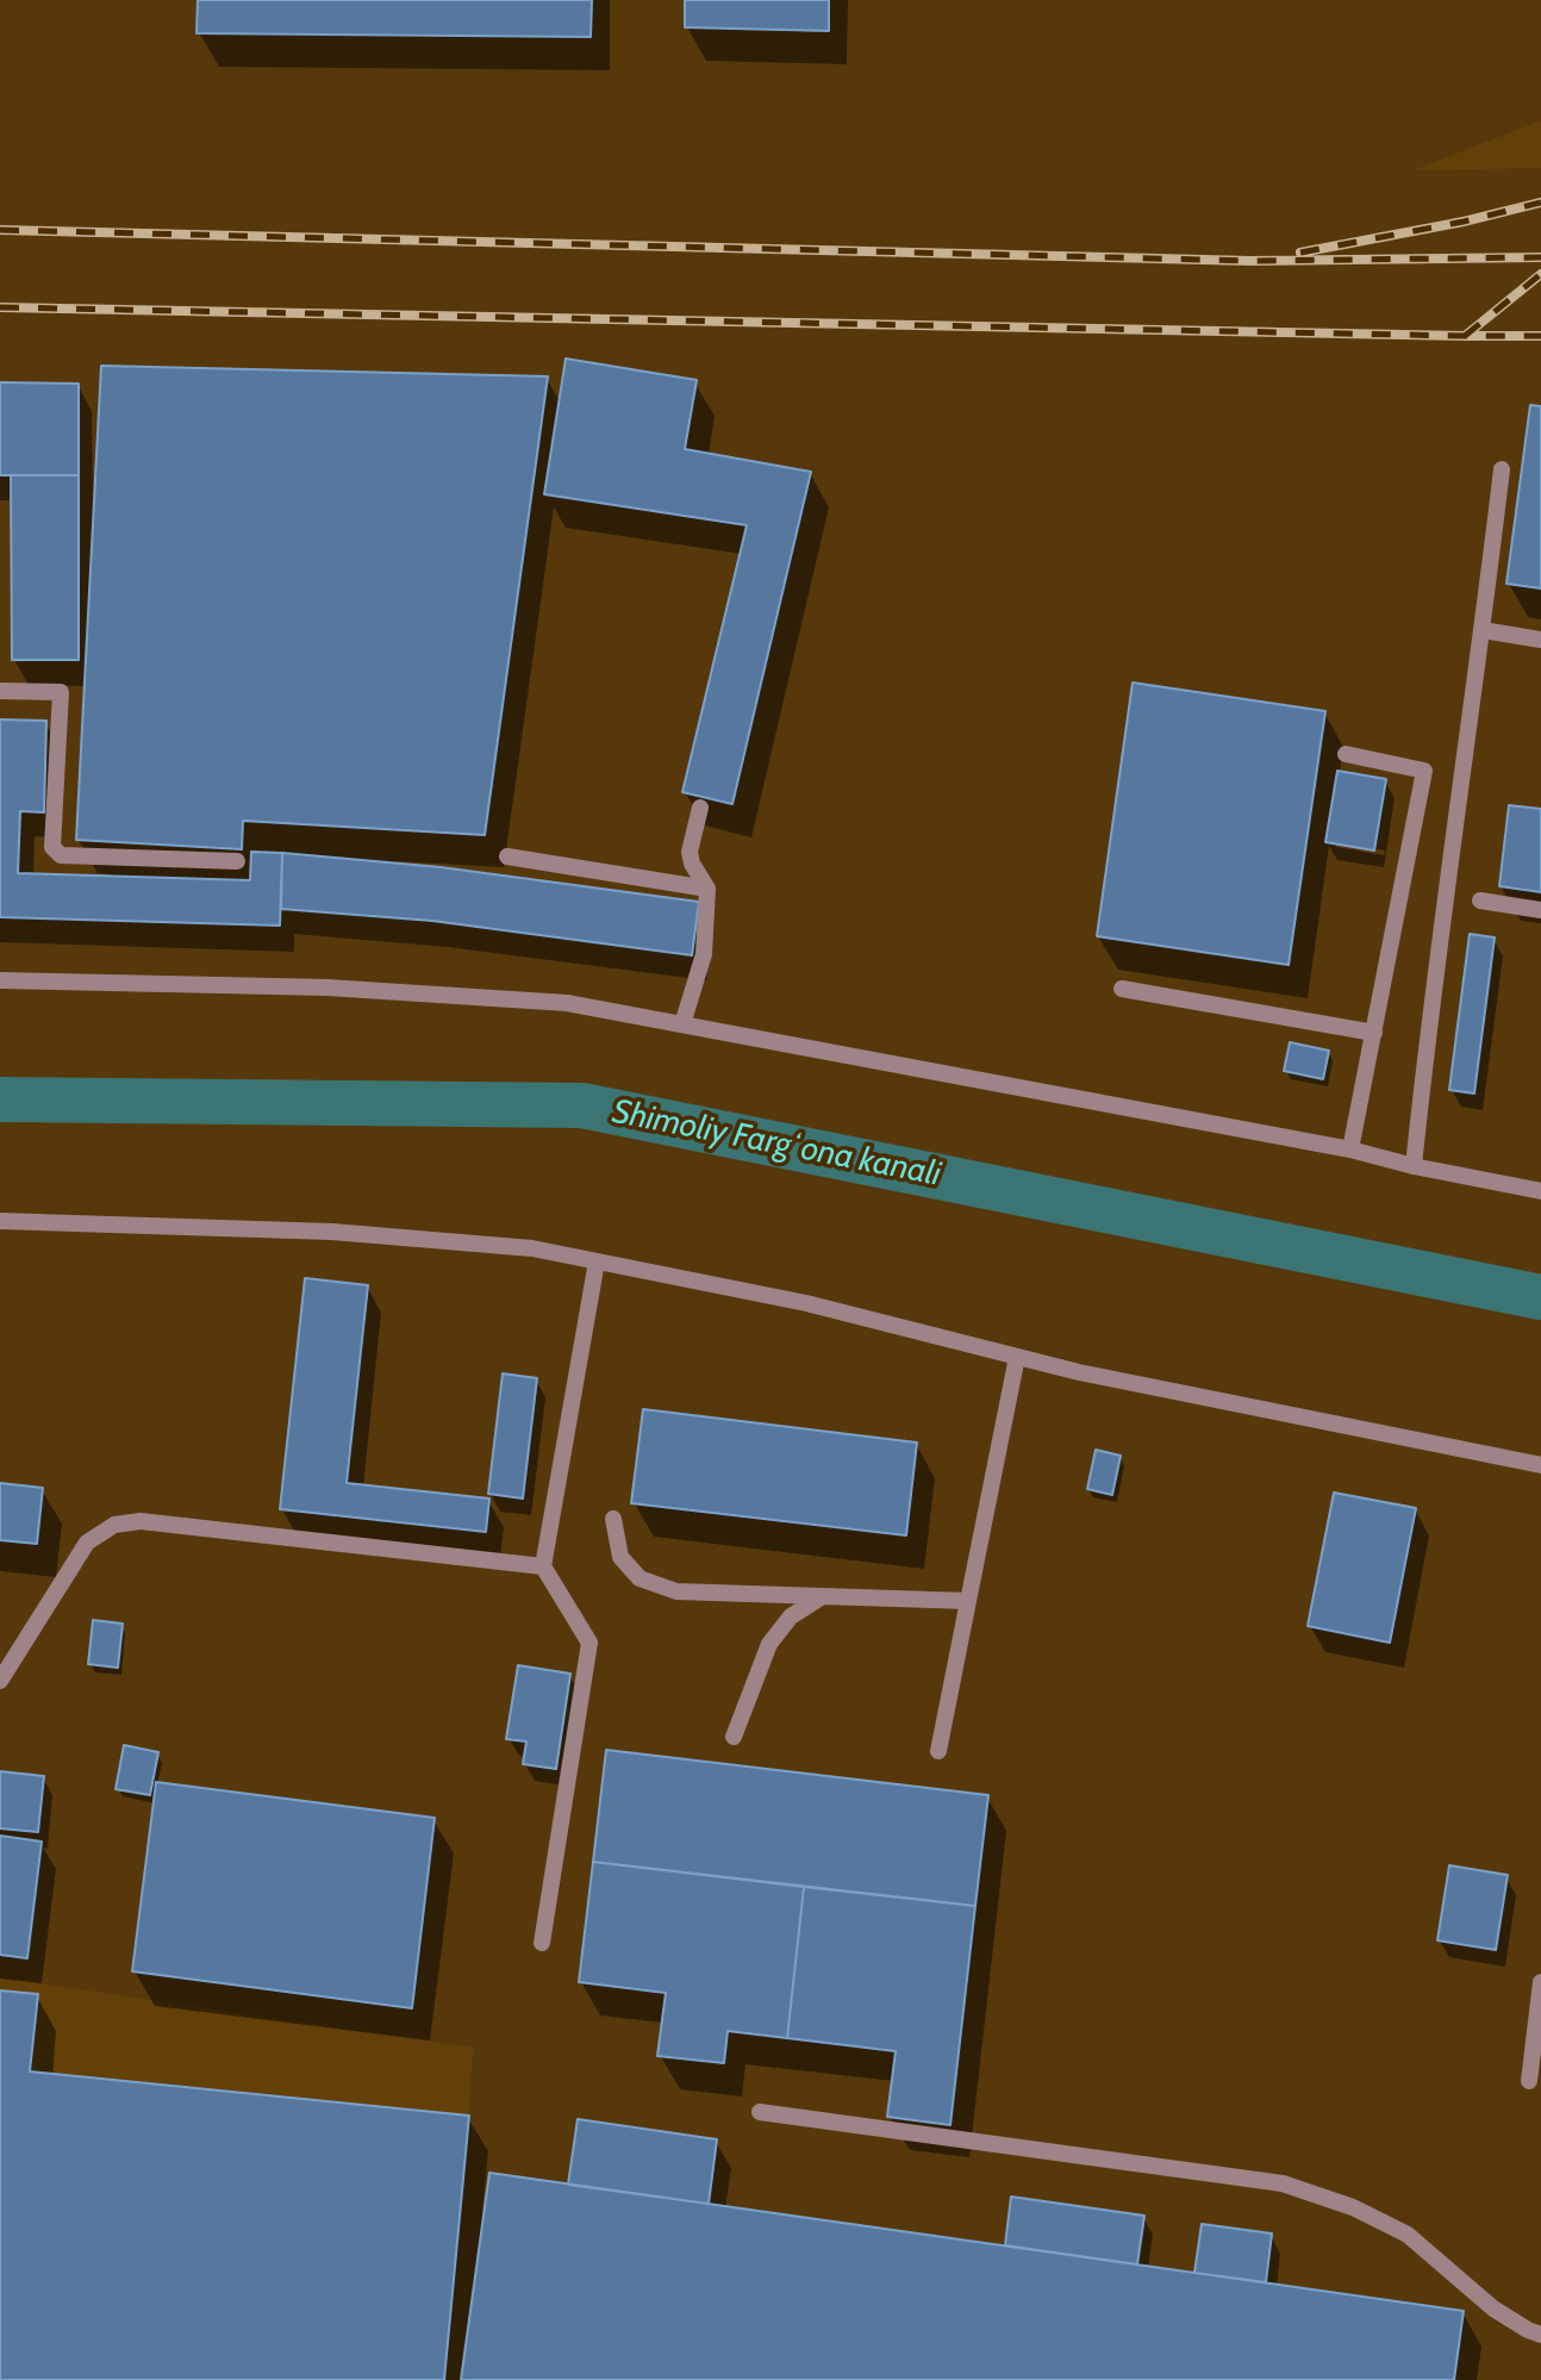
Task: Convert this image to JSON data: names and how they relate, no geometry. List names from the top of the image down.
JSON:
{
  "water": ["Shimoliy Fargʻona kanali"]
}
